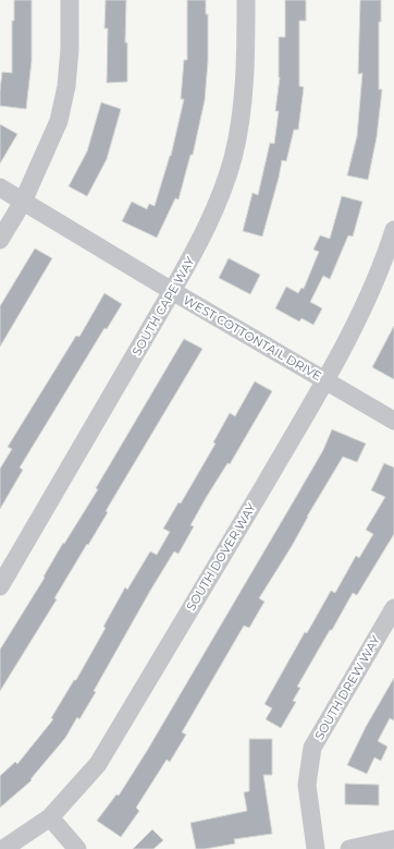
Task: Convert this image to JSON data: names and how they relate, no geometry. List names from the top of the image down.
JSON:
{
  "streets": {
    "street": [
      "SOUTH CAPE WAY",
      "WEST COTTONTAIL DRIVE",
      "SOUTH DOVER WAY",
      "SOUTH DREW WAY"
    ]
  },
  "crossings": [
    ["SOUTH CAPE WAY", "WEST COTTONTAIL DRIVE"],
    ["WEST COTTONTAIL DRIVE", "SOUTH DOVER WAY"]
  ]
}
